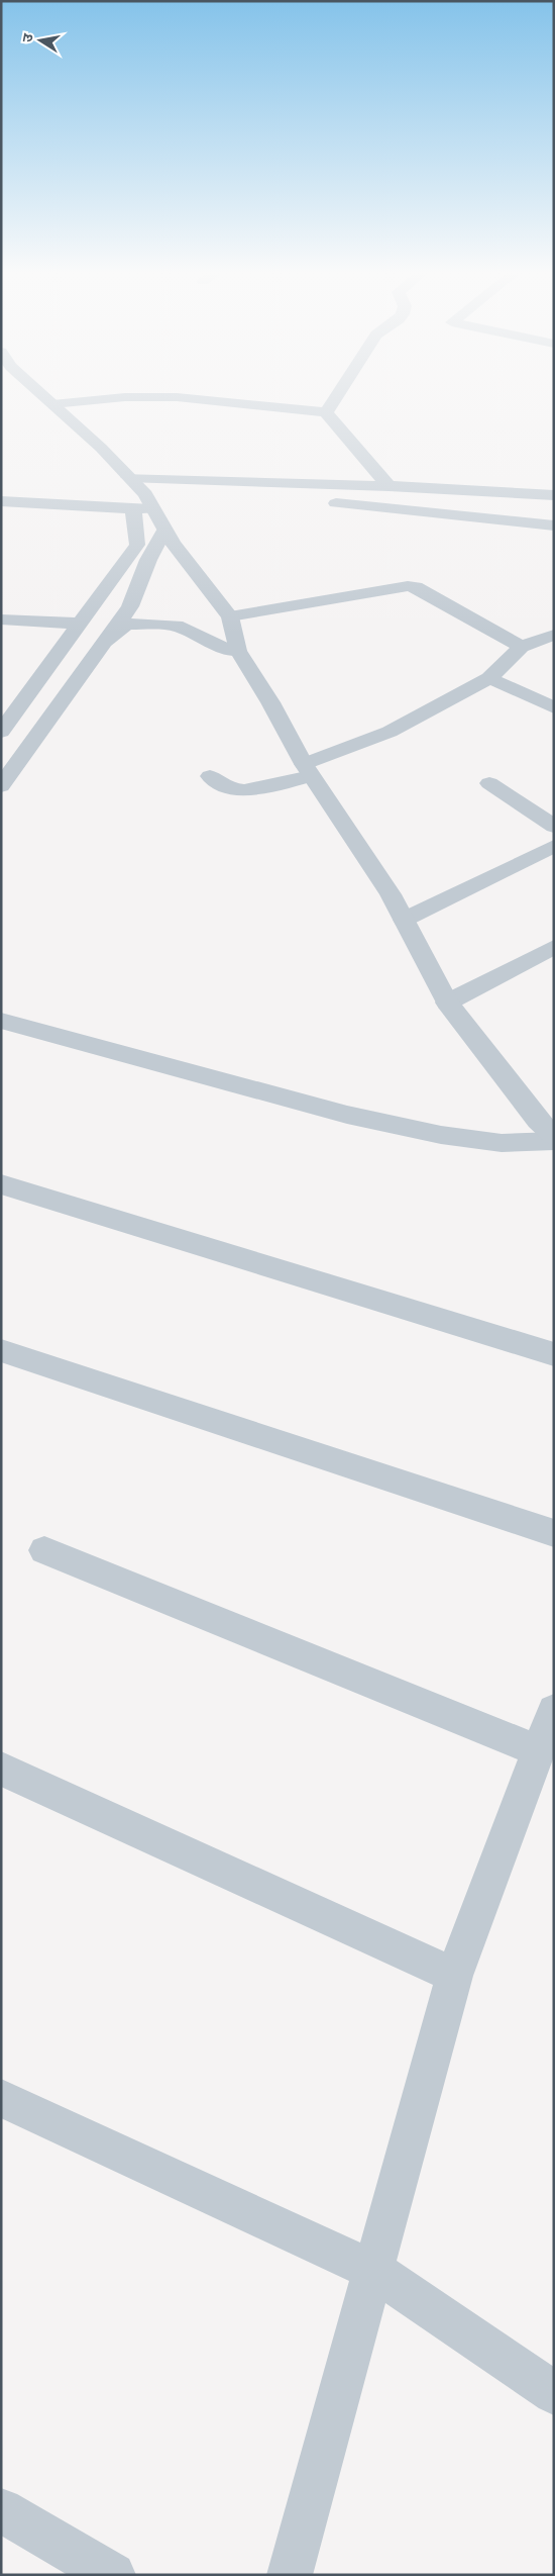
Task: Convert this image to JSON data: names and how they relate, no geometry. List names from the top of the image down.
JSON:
{
  "north": "left"
}
